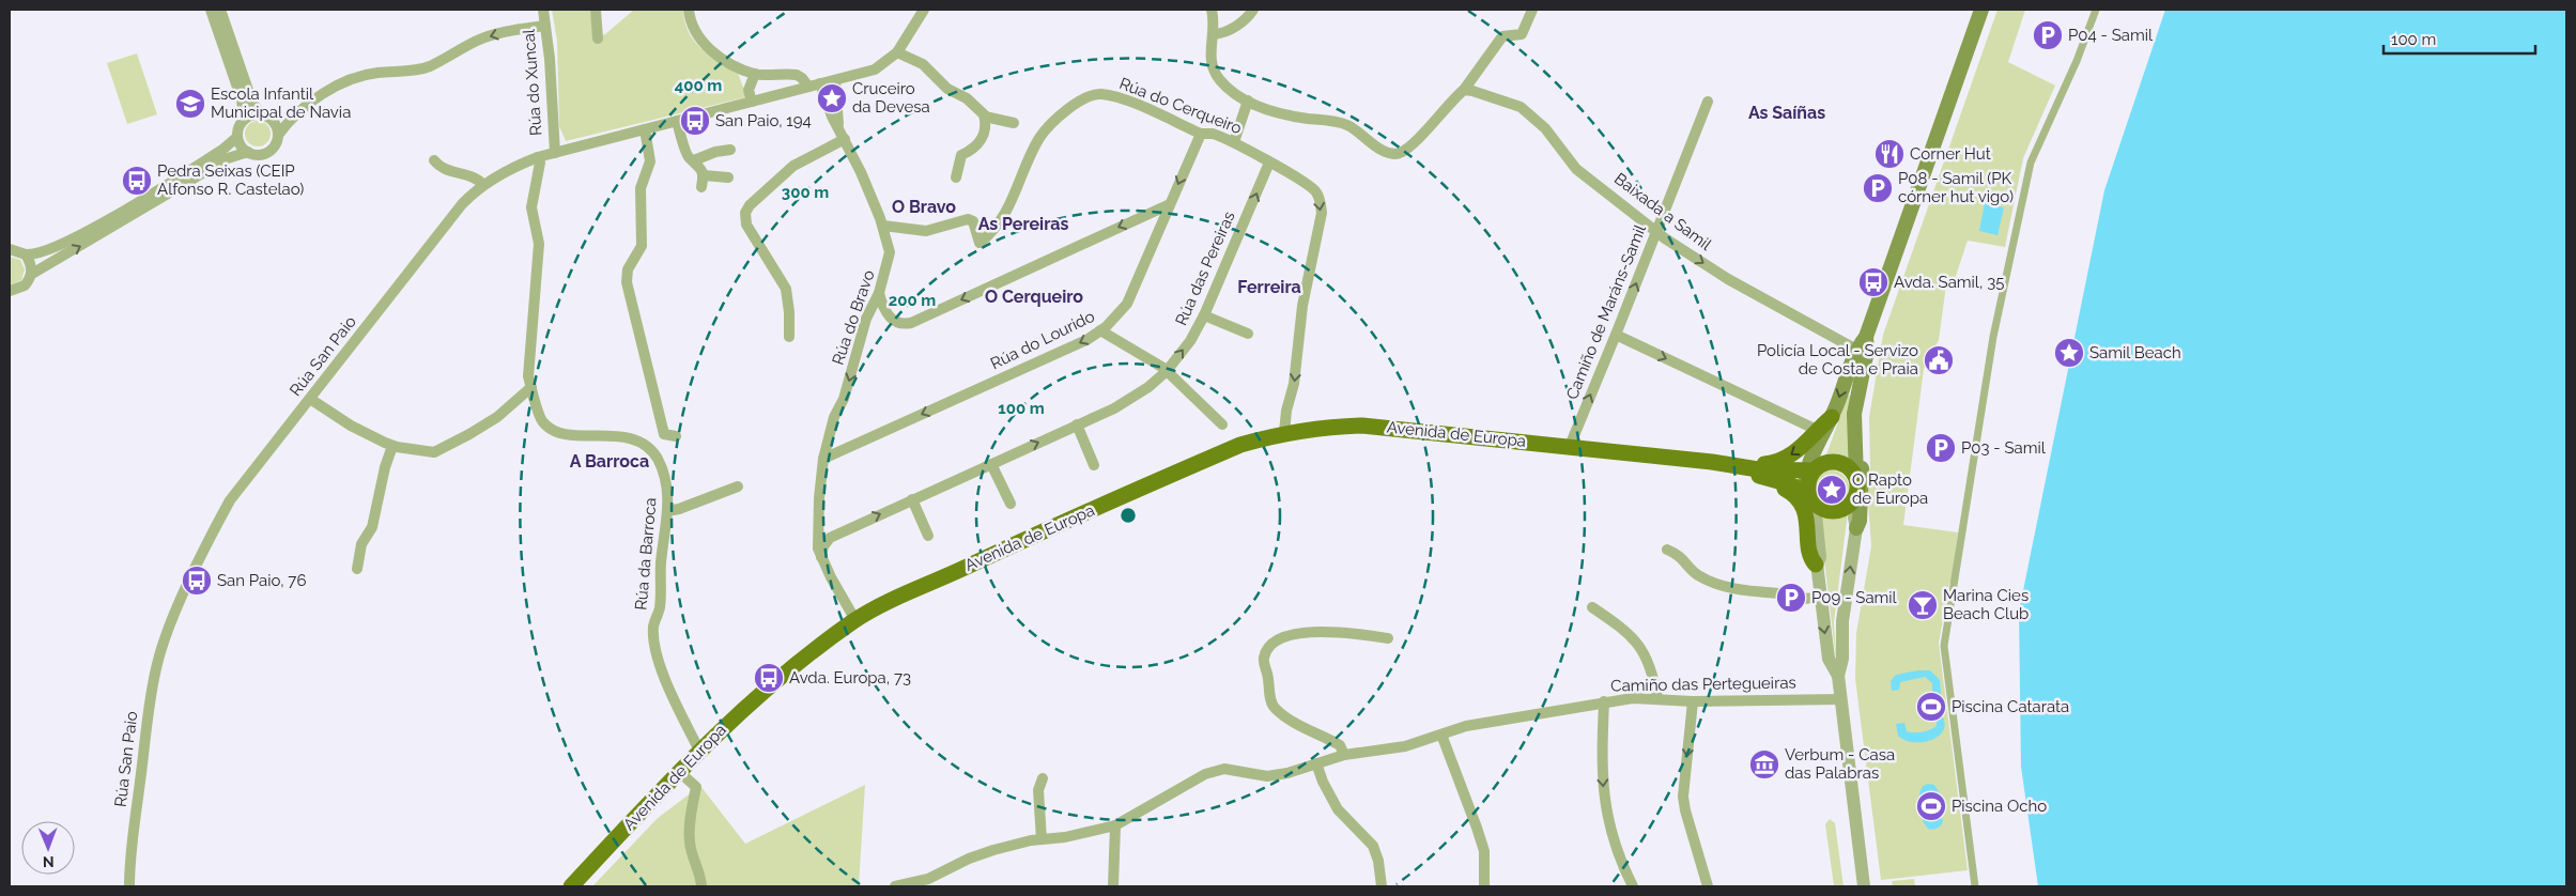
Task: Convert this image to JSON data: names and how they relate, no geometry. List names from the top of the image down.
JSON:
{
  "streets": {
    "main road": ["Avenida de Europa"],
    "street": [
      "Rúa do Xuncal",
      "Rúa do Cerqueiro",
      "Baixada a Samil",
      "Rúa das Pereiras",
      "Camiño de Maráns-Samil",
      "Rúa do Bravo",
      "Rúa do Lourido",
      "Rúa San Paio",
      "Rúa da Barroca",
      "Camiño das Pertegueiras"
    ]
  },
  "crossings": [
    ["Rúa do Xuncal", "Rúa San Paio"],
    ["Rúa do Cerqueiro", "Rúa das Pereiras"],
    ["Rúa do Cerqueiro", "Rúa do Bravo"],
    ["Rúa do Cerqueiro", "Rúa do Lourido"],
    ["Baixada a Samil", "Camiño de Maráns-Samil"],
    ["Camiño de Maráns-Samil", "Avenida de Europa"],
    ["Rúa do Bravo", "Rúa do Lourido"],
    ["Rúa do Bravo", "Rúa San Paio"],
    ["Rúa do Bravo", "Avenida de Europa"],
    ["Rúa San Paio", "Rúa da Barroca"],
    ["Avenida de Europa", "Rúa da Barroca"]
  ],
  "one_way": ["Rúa das Pereiras", "Camiño de Maráns-Samil"],
  "districts": [
    "As Saíñas",
    "O Bravo",
    "As Pereiras",
    "Ferreira",
    "O Cerqueiro",
    "A Barroca"
  ],
  "places": {
    "parking": [
      "P04 - Samil",
      "P08 - Samil (PK córner hut vigo)",
      "P03 - Samil",
      "P09 - Samil"
    ],
    "place": ["Cruceiro da Devesa", "Samil Beach", "O Rapto de Europa"],
    "school or university": ["Escola Infantil Municipal de Navia"],
    "bus stop": [
      "San Paio, 194",
      "Pedra Seixas (CEIP Alfonso R. Castelao)",
      "Avda. Samil, 35",
      "San Paio, 76",
      "Avda. Europa, 73"
    ],
    "restaurant": ["Corner Hut"],
    "public building": ["Policía Local - Servizo de Costa e Praia"],
    "bar": ["Marina Cies Beach Club"],
    "sports": ["Piscina Catarata", "Piscina Ocho"],
    "museum": ["Verbum - Casa das Palabras"]
  },
  "scale_bar": "100 m",
  "north": "bottom",
  "rings": [
    "400 m",
    "300 m",
    "200 m",
    "100 m"
  ]
}
